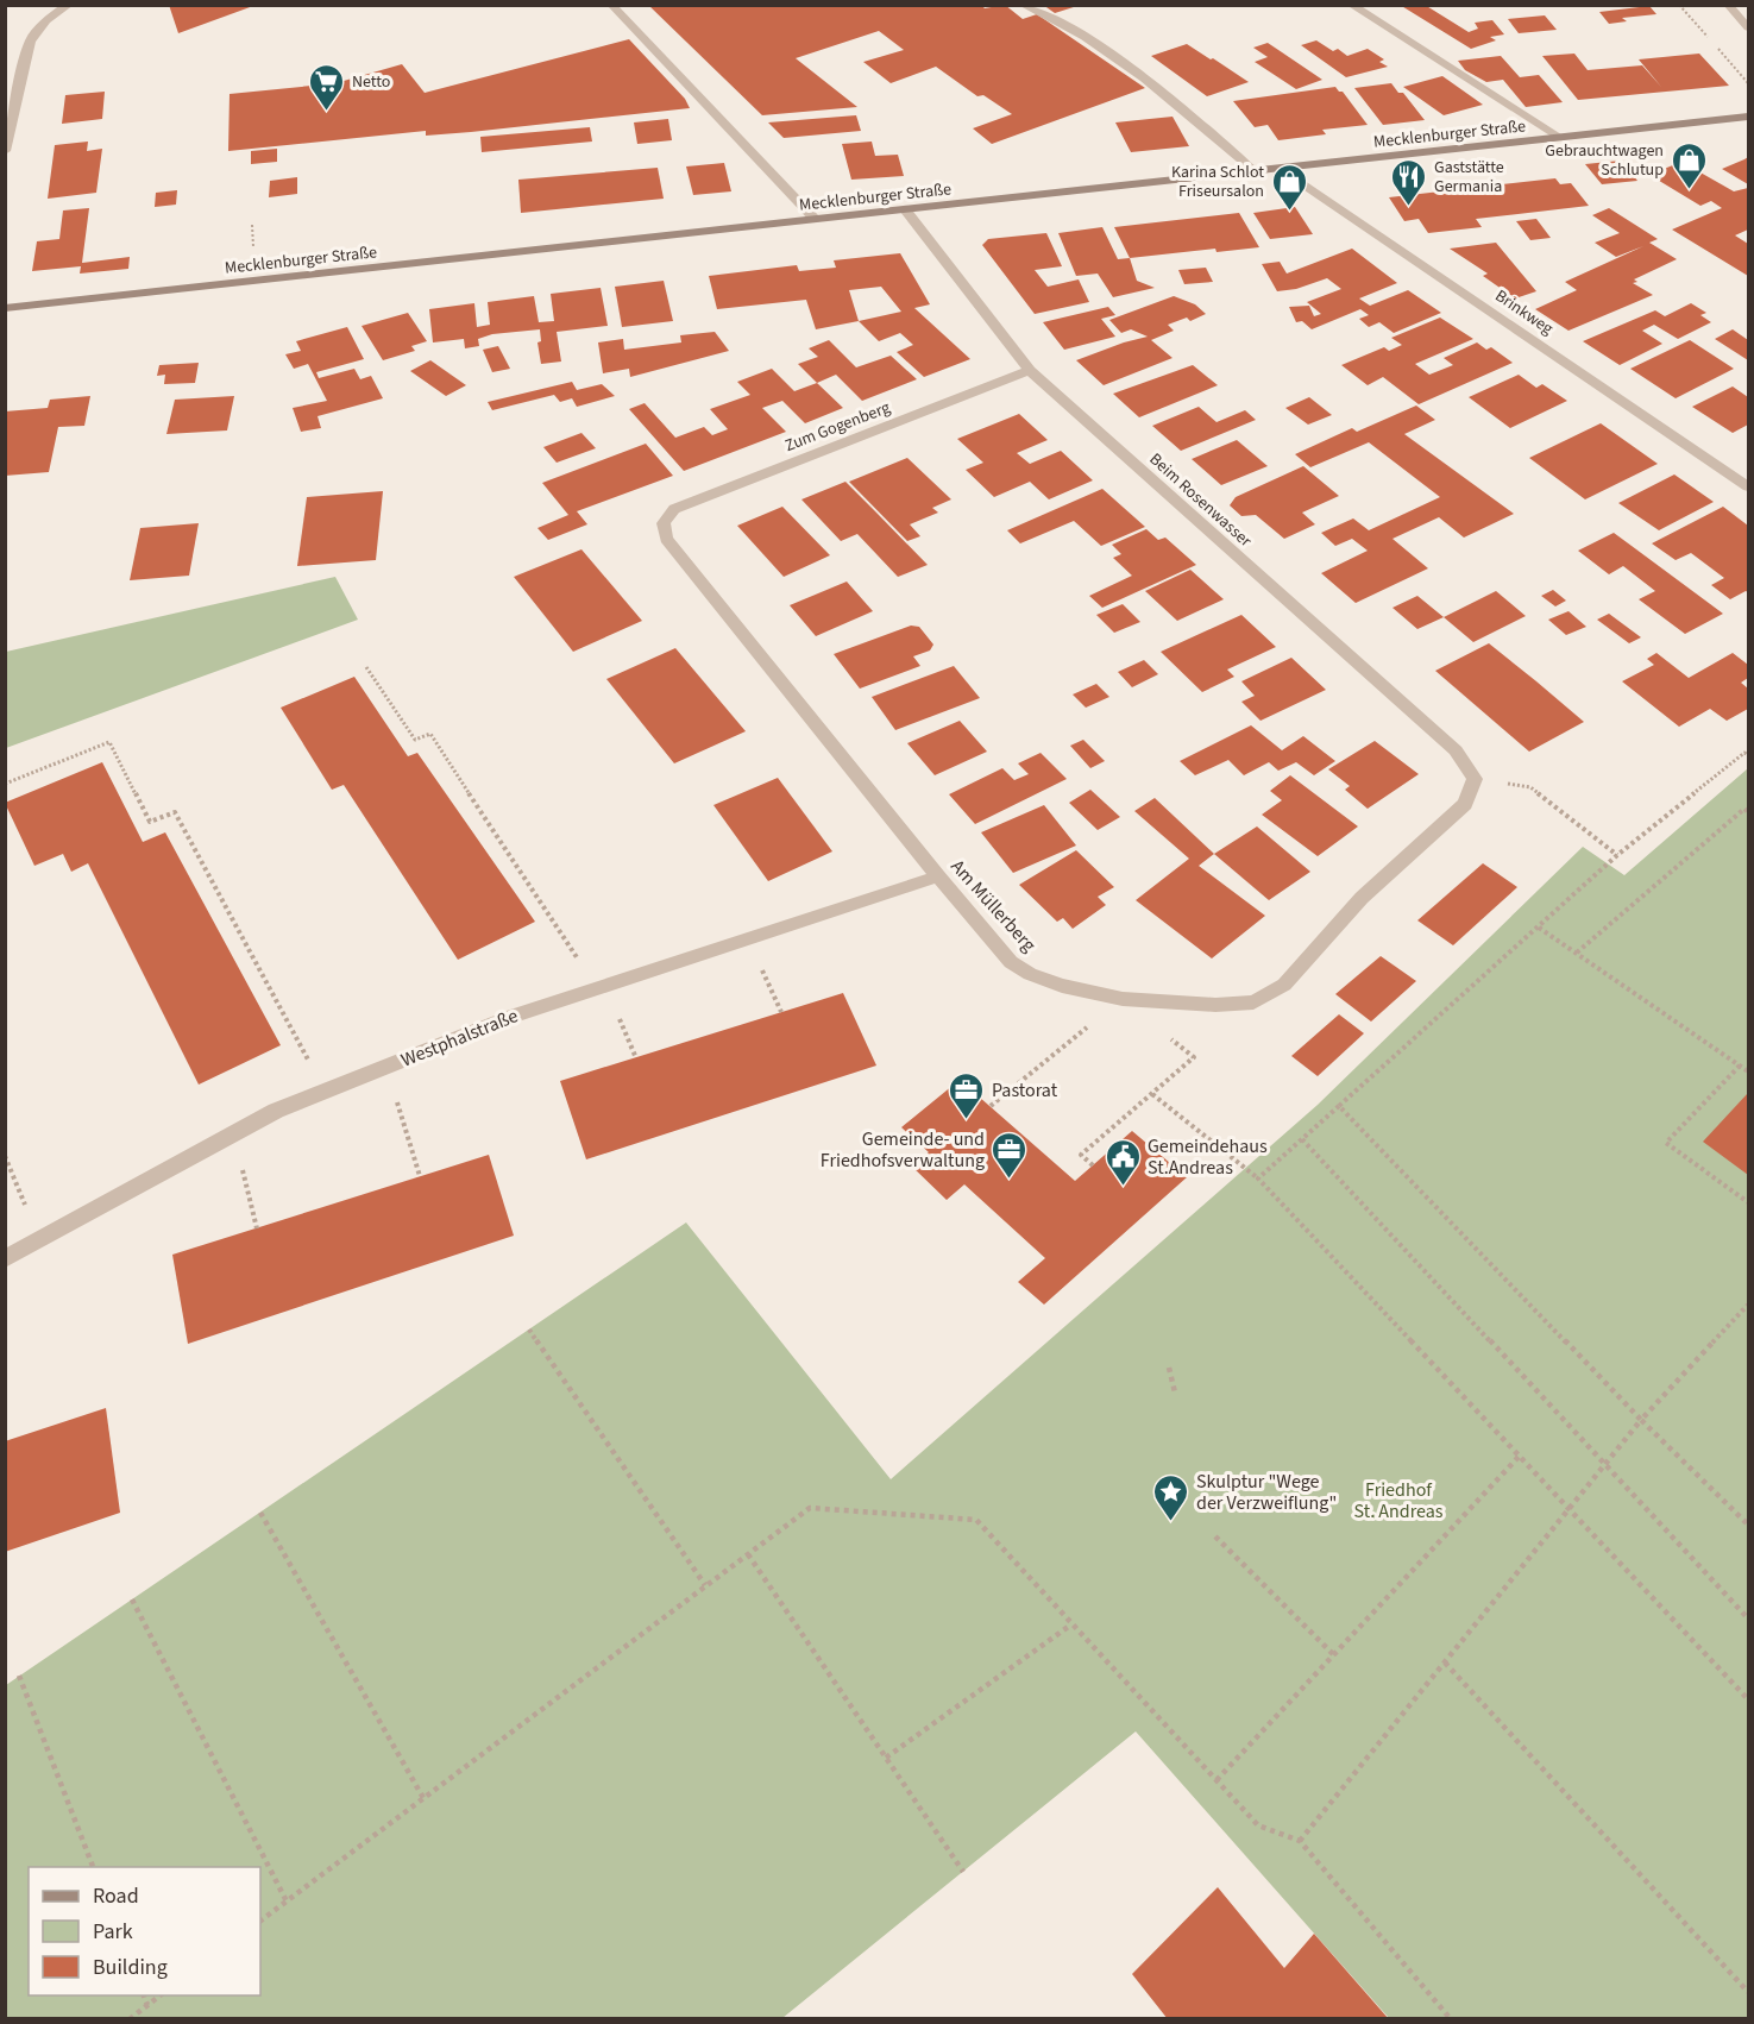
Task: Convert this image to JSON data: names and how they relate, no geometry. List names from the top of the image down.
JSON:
{
  "streets": {
    "street": [
      "Mecklenburger Straße",
      "Brinkweg",
      "Zum Gogenberg",
      "Beim Rosenwasser",
      "Am Müllerberg",
      "Westphalstraße"
    ]
  },
  "crossings": [
    ["Mecklenburger Straße", "Brinkweg"],
    ["Mecklenburger Straße", "Beim Rosenwasser"],
    ["Zum Gogenberg", "Beim Rosenwasser"],
    ["Zum Gogenberg", "Am Müllerberg"],
    ["Beim Rosenwasser", "Am Müllerberg"],
    ["Am Müllerberg", "Westphalstraße"]
  ],
  "parks": ["Friedhof St. Andreas"],
  "places": {
    "supermarket": ["Netto"],
    "shop": ["Gebrauchtwagen Schlutup", "Karina Schlot Friseursalon"],
    "restaurant": ["Gaststätte Germania"],
    "office": ["Pastorat", "Gemeinde- und Friedhofsverwaltung"],
    "public building": ["Gemeindehaus St.Andreas"],
    "place": ["Skulptur \"Wege der Verzweiflung\""]
  },
  "legend": ["Road", "Park", "Building"]
}
